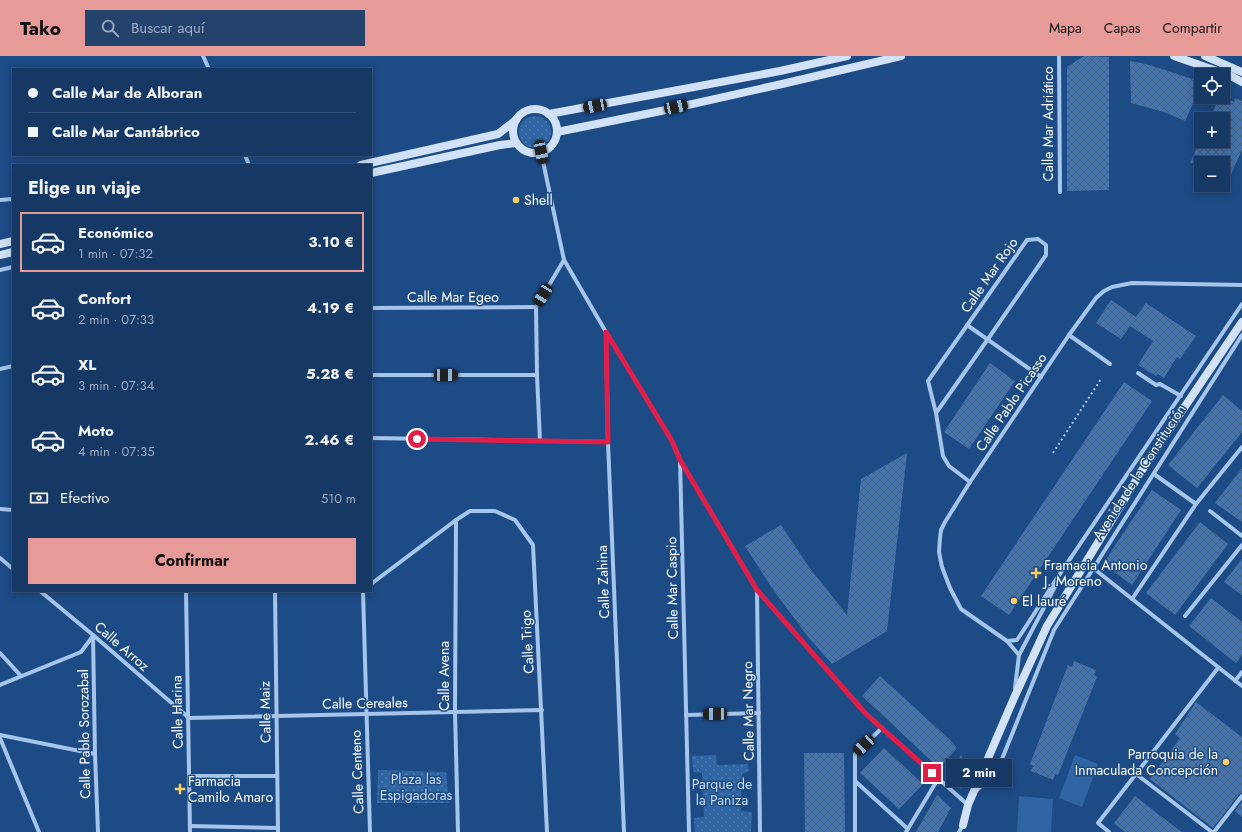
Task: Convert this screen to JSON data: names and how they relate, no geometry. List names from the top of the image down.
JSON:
{
  "streets": {
    "main road": ["Avenida de la Constitución"],
    "street": [
      "Calle Mar Adriático",
      "Calle Mar Rojo",
      "Calle Mar Egeo",
      "Calle Pablo Picasso",
      "Calle Zahina",
      "Calle Mar Caspio",
      "Calle Trigo",
      "Calle Arroz",
      "Calle Avena",
      "Calle Cereales",
      "Calle Mar Negro",
      "Calle Harina",
      "Calle Maiz",
      "Calle Pablo Sorozabal",
      "Calle Centeno"
    ]
  },
  "crossings": [
    ["Calle Mar Rojo", "Calle Pablo Picasso"],
    ["Calle Pablo Picasso", "Avenida de la Constitución"],
    ["Calle Trigo", "Calle Avena"],
    ["Calle Trigo", "Calle Cereales"],
    ["Calle Arroz", "Calle Cereales"],
    ["Calle Arroz", "Calle Harina"],
    ["Calle Arroz", "Calle Pablo Sorozabal"],
    ["Calle Avena", "Calle Cereales"],
    ["Calle Cereales", "Calle Harina"],
    ["Calle Cereales", "Calle Maiz"],
    ["Calle Cereales", "Calle Centeno"]
  ],
  "parks": ["Plaza las Espigadoras", "Parque de la Paniza"],
  "places": {
    "other": ["Shell", "El lauré", "Parroquia de la Inmaculada Concepción"],
    "health": ["Framacia Antonio J. Moreno", "Farmacia Camilo Amaro"]
  },
  "page": {
    "header": "Tako",
    "search": "Buscar aquí",
    "nav": ["Mapa", "Capas", "Compartir"],
    "map_buttons": ["+", "−"],
    "banner": ["Calle Mar de Alboran", "Calle Mar Cantábrico"],
    "heading": "Elige un viaje",
    "list": [
      {
        "name": "Económico",
        "note": "1 min · 07:32",
        "value": "3.10 €"
      },
      {
        "name": "Confort",
        "note": "2 min · 07:33",
        "value": "4.19 €"
      },
      {
        "name": "XL",
        "note": "3 min · 07:34",
        "value": "5.28 €"
      },
      {
        "name": "Moto",
        "note": "4 min · 07:35",
        "value": "2.46 €"
      }
    ],
    "pay": ["Efectivo", "510 m"],
    "buttons": "Confirmar",
    "bubble": "2 min"
  }
}
